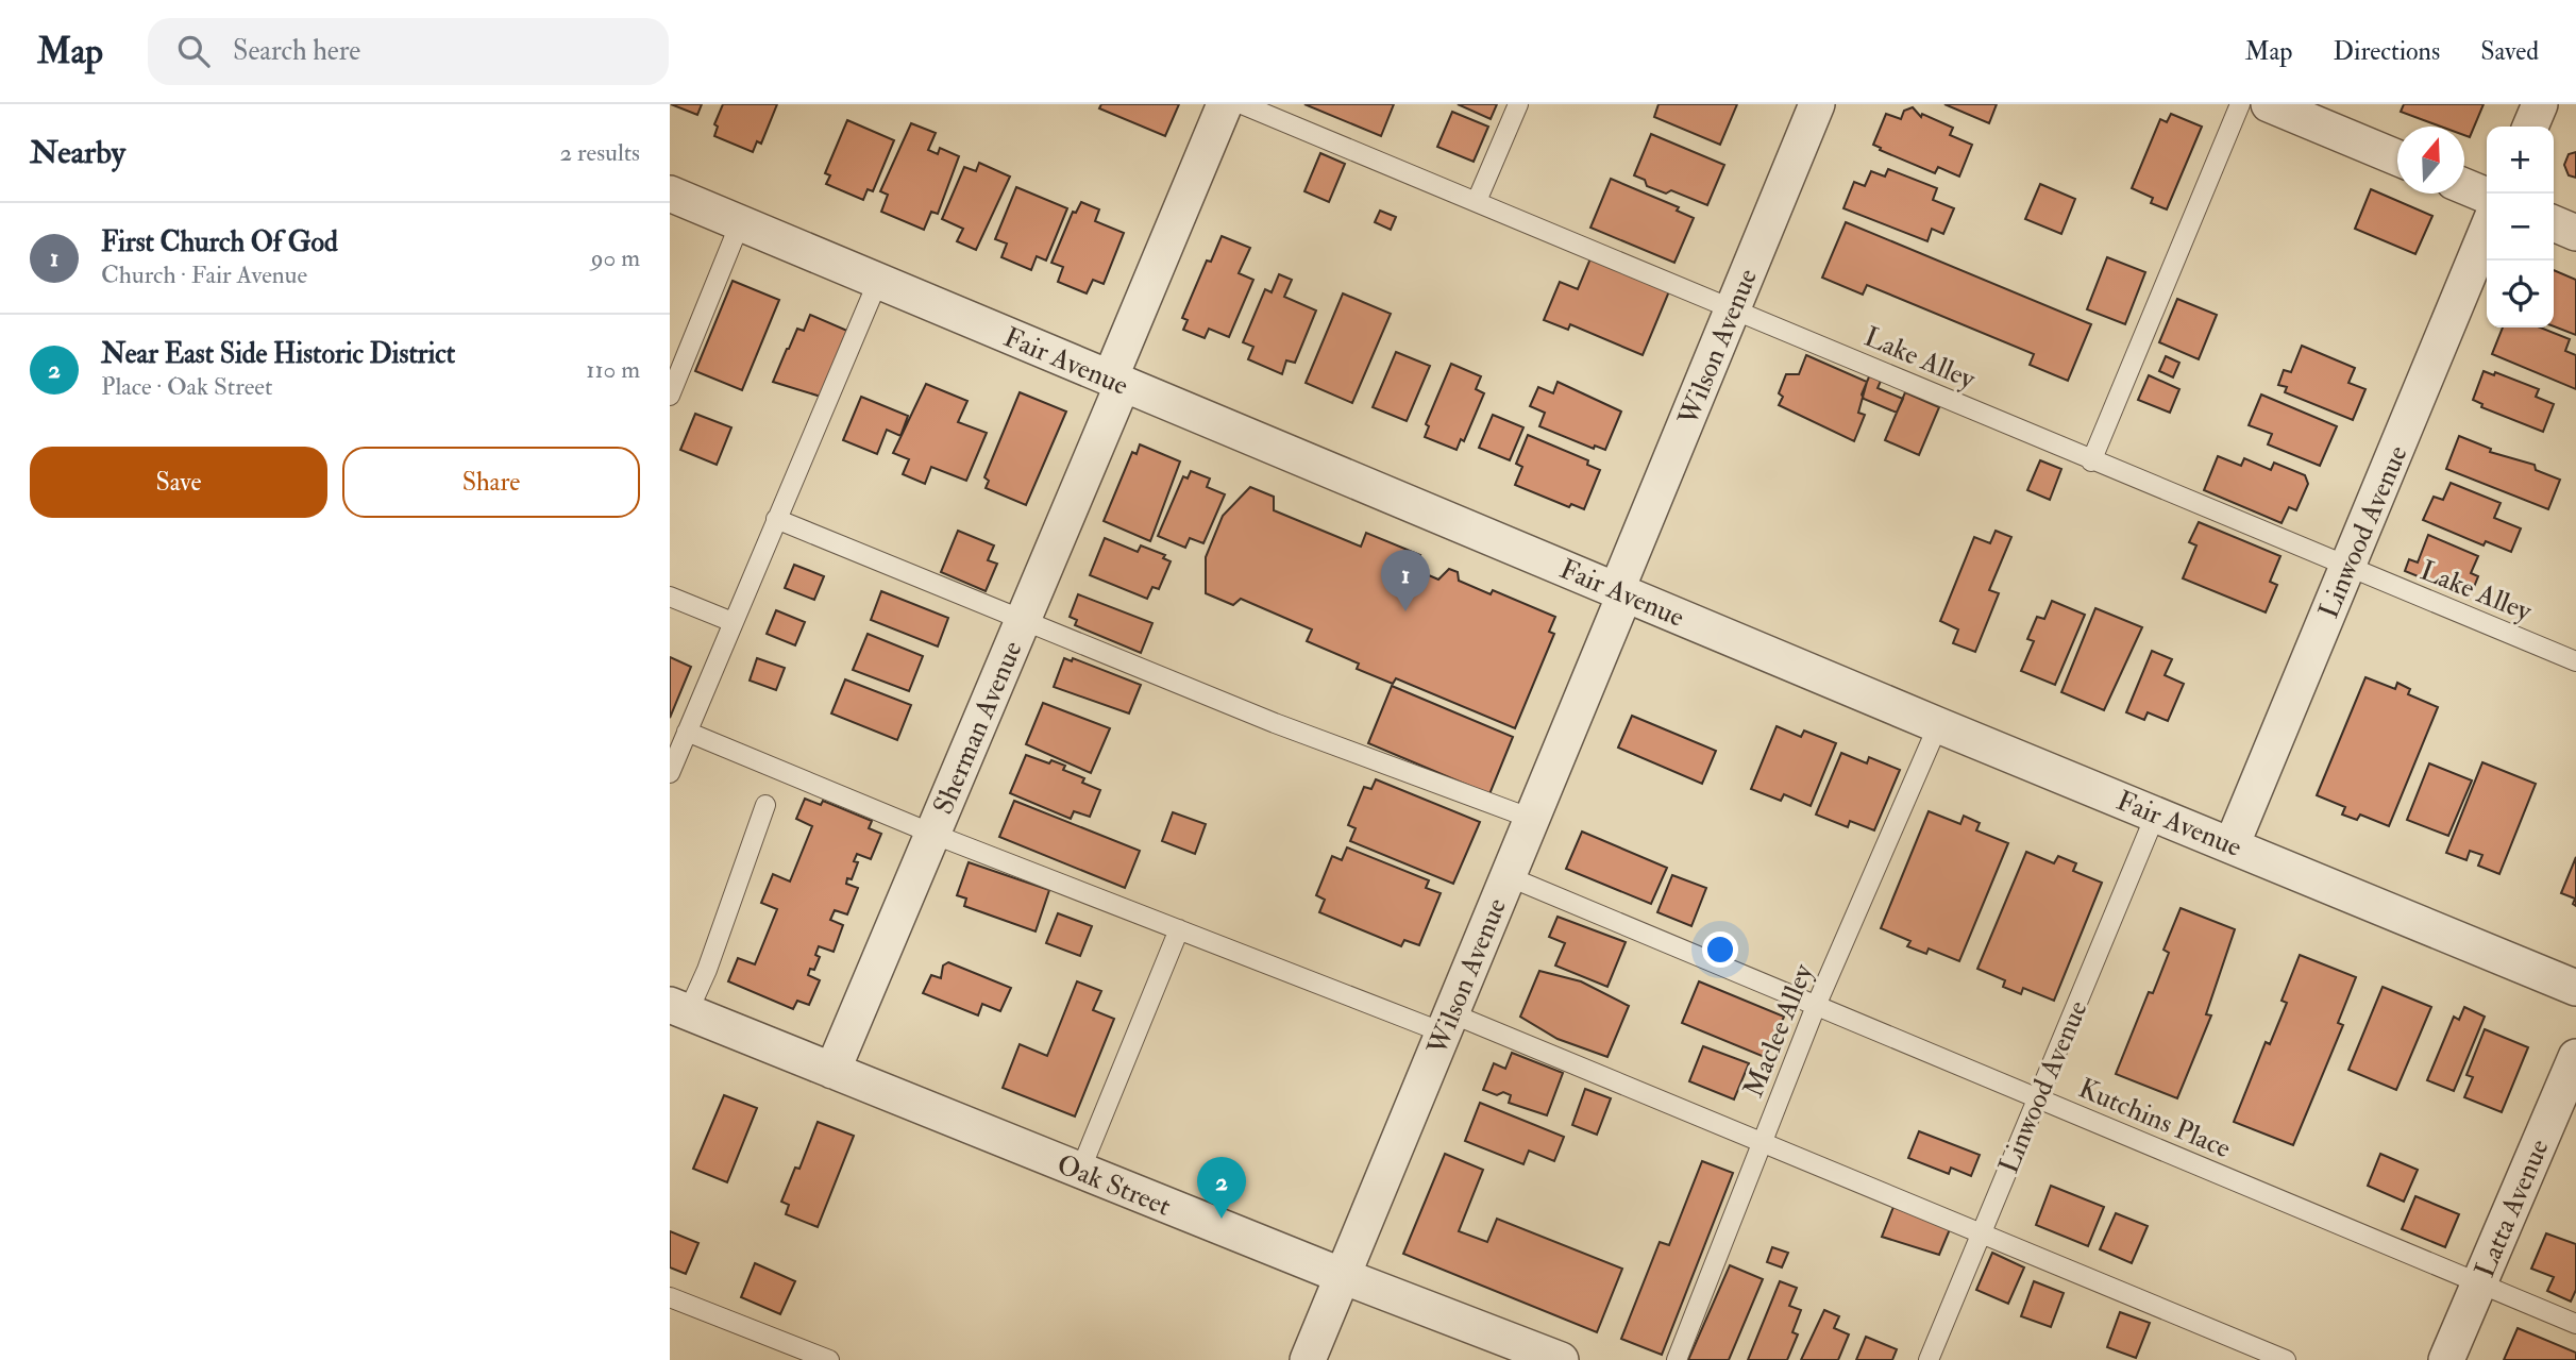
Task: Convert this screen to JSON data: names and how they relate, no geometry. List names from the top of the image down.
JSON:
{
  "streets": {
    "street": [
      "Wilson Avenue",
      "Fair Avenue",
      "Linwood Avenue",
      "Sherman Avenue",
      "Oak Street",
      "Latta Avenue"
    ],
    "lane": ["Lake Alley", "Maclee Alley", "Kutchins Place"]
  },
  "crossings": [
    ["Wilson Avenue", "Lake Alley"],
    ["Wilson Avenue", "Fair Avenue"],
    ["Wilson Avenue", "Kutchins Place"],
    ["Wilson Avenue", "Oak Street"],
    ["Lake Alley", "Linwood Avenue"],
    ["Fair Avenue", "Linwood Avenue"],
    ["Fair Avenue", "Sherman Avenue"],
    ["Fair Avenue", "Maclee Alley"],
    ["Linwood Avenue", "Kutchins Place"],
    ["Sherman Avenue", "Oak Street"],
    ["Maclee Alley", "Kutchins Place"],
    ["Kutchins Place", "Latta Avenue"]
  ],
  "north": "top",
  "page": {
    "header": "Map",
    "search": "Search here",
    "nav": ["Map", "Directions", "Saved"],
    "heading": ["Nearby", "2 results"],
    "map_buttons": ["+", "−"],
    "list": [
      {
        "mark": "1",
        "name": "First Church Of God",
        "note": "Church · Fair Avenue",
        "value": "90 m"
      },
      {
        "mark": "2",
        "name": "Near East Side Historic District",
        "note": "Place · Oak Street",
        "value": "110 m"
      }
    ],
    "buttons": ["Save", "Share"],
    "pins": ["1", "2"]
  }
}
